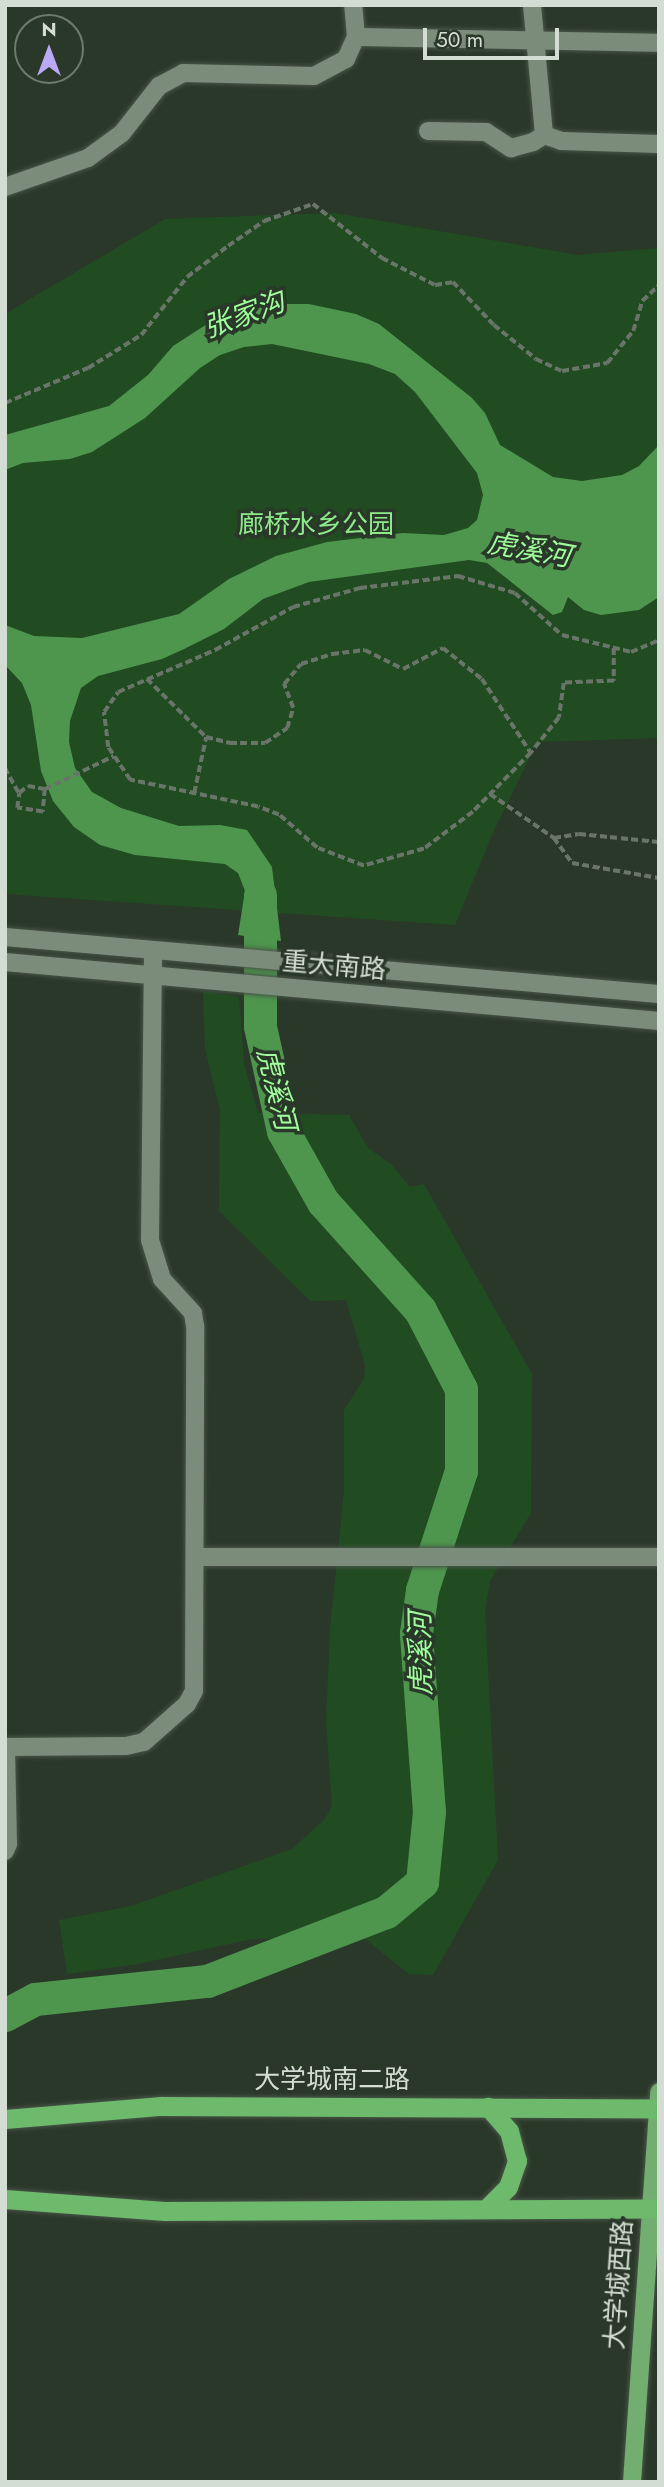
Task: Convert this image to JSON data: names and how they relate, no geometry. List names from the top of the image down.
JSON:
{
  "streets": {
    "highway": ["大学城南二路"],
    "main road": ["大学城西路"],
    "street": ["重大南路"]
  },
  "crossings": [
    ["大学城南二路", "大学城西路"]
  ],
  "water": ["张家沟", "虎溪河"],
  "parks": ["廊桥水乡公园"],
  "scale_bar": "50 m",
  "north": "top"
}
